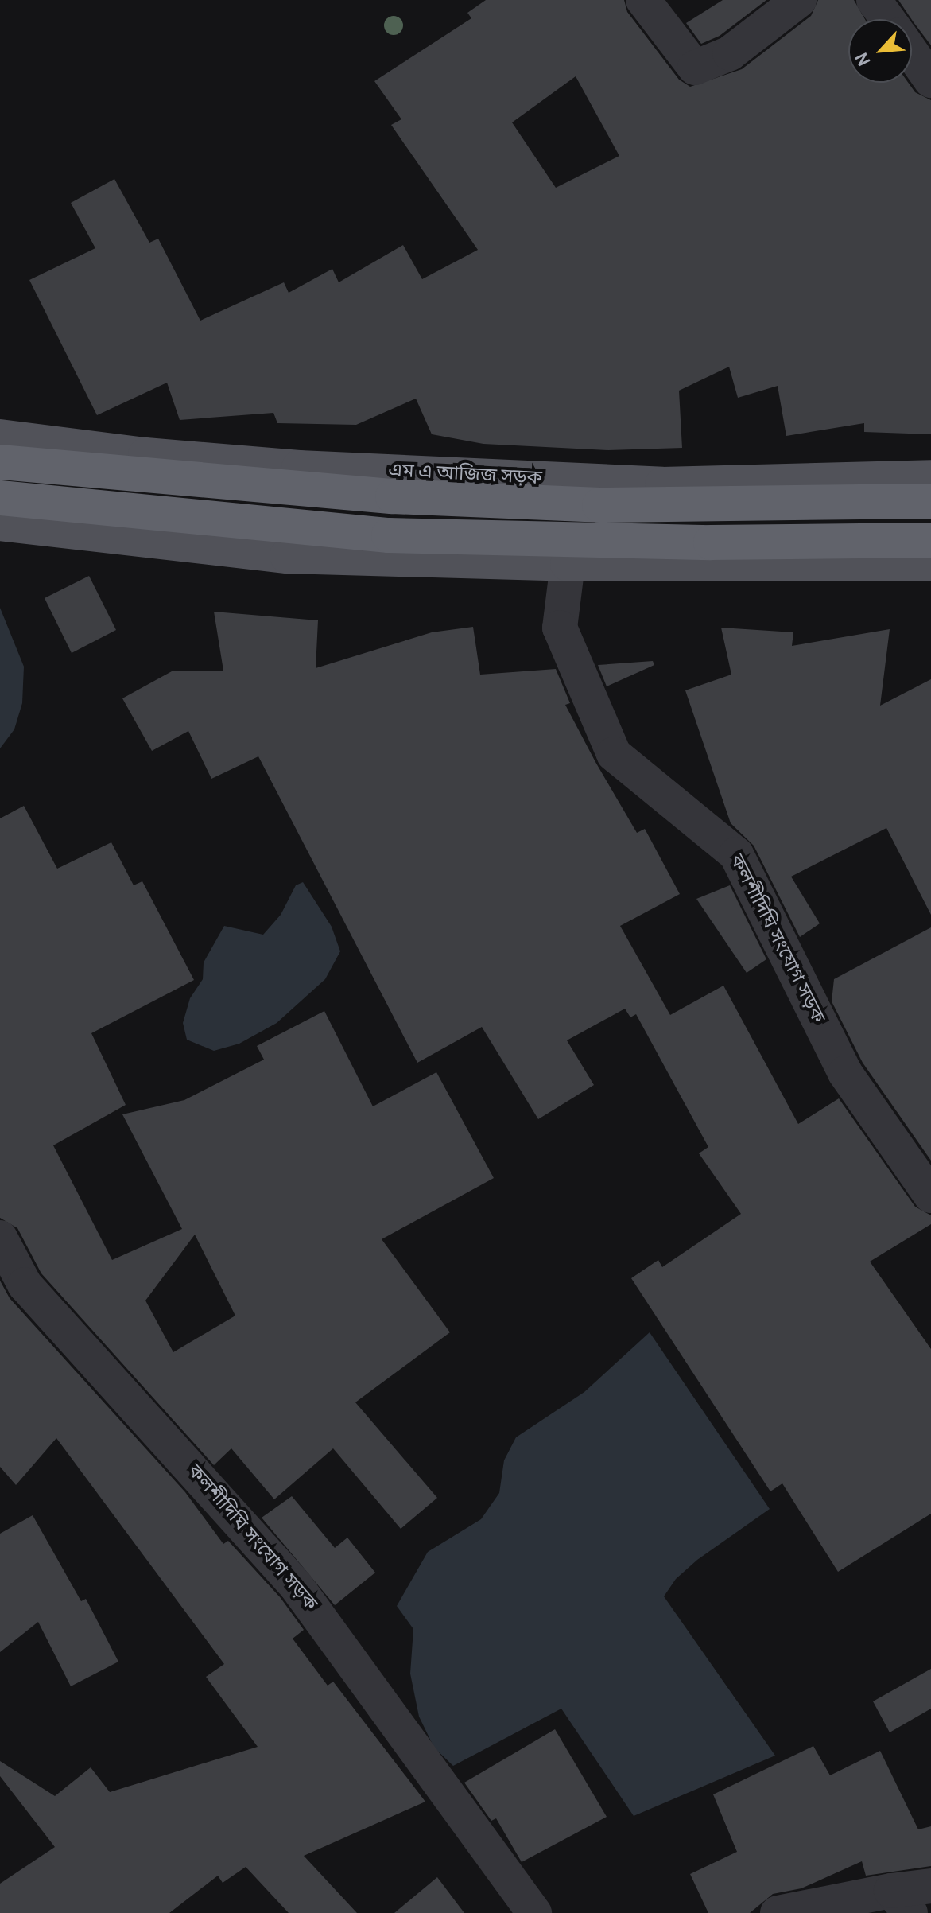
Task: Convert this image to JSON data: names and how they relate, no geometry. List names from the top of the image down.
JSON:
{
  "streets": {
    "main road": ["এম এ আজিজ সড়ক"],
    "street": ["কলশীদিঘি সংযোগ সড়ক"]
  },
  "north": "bottom left"
}
